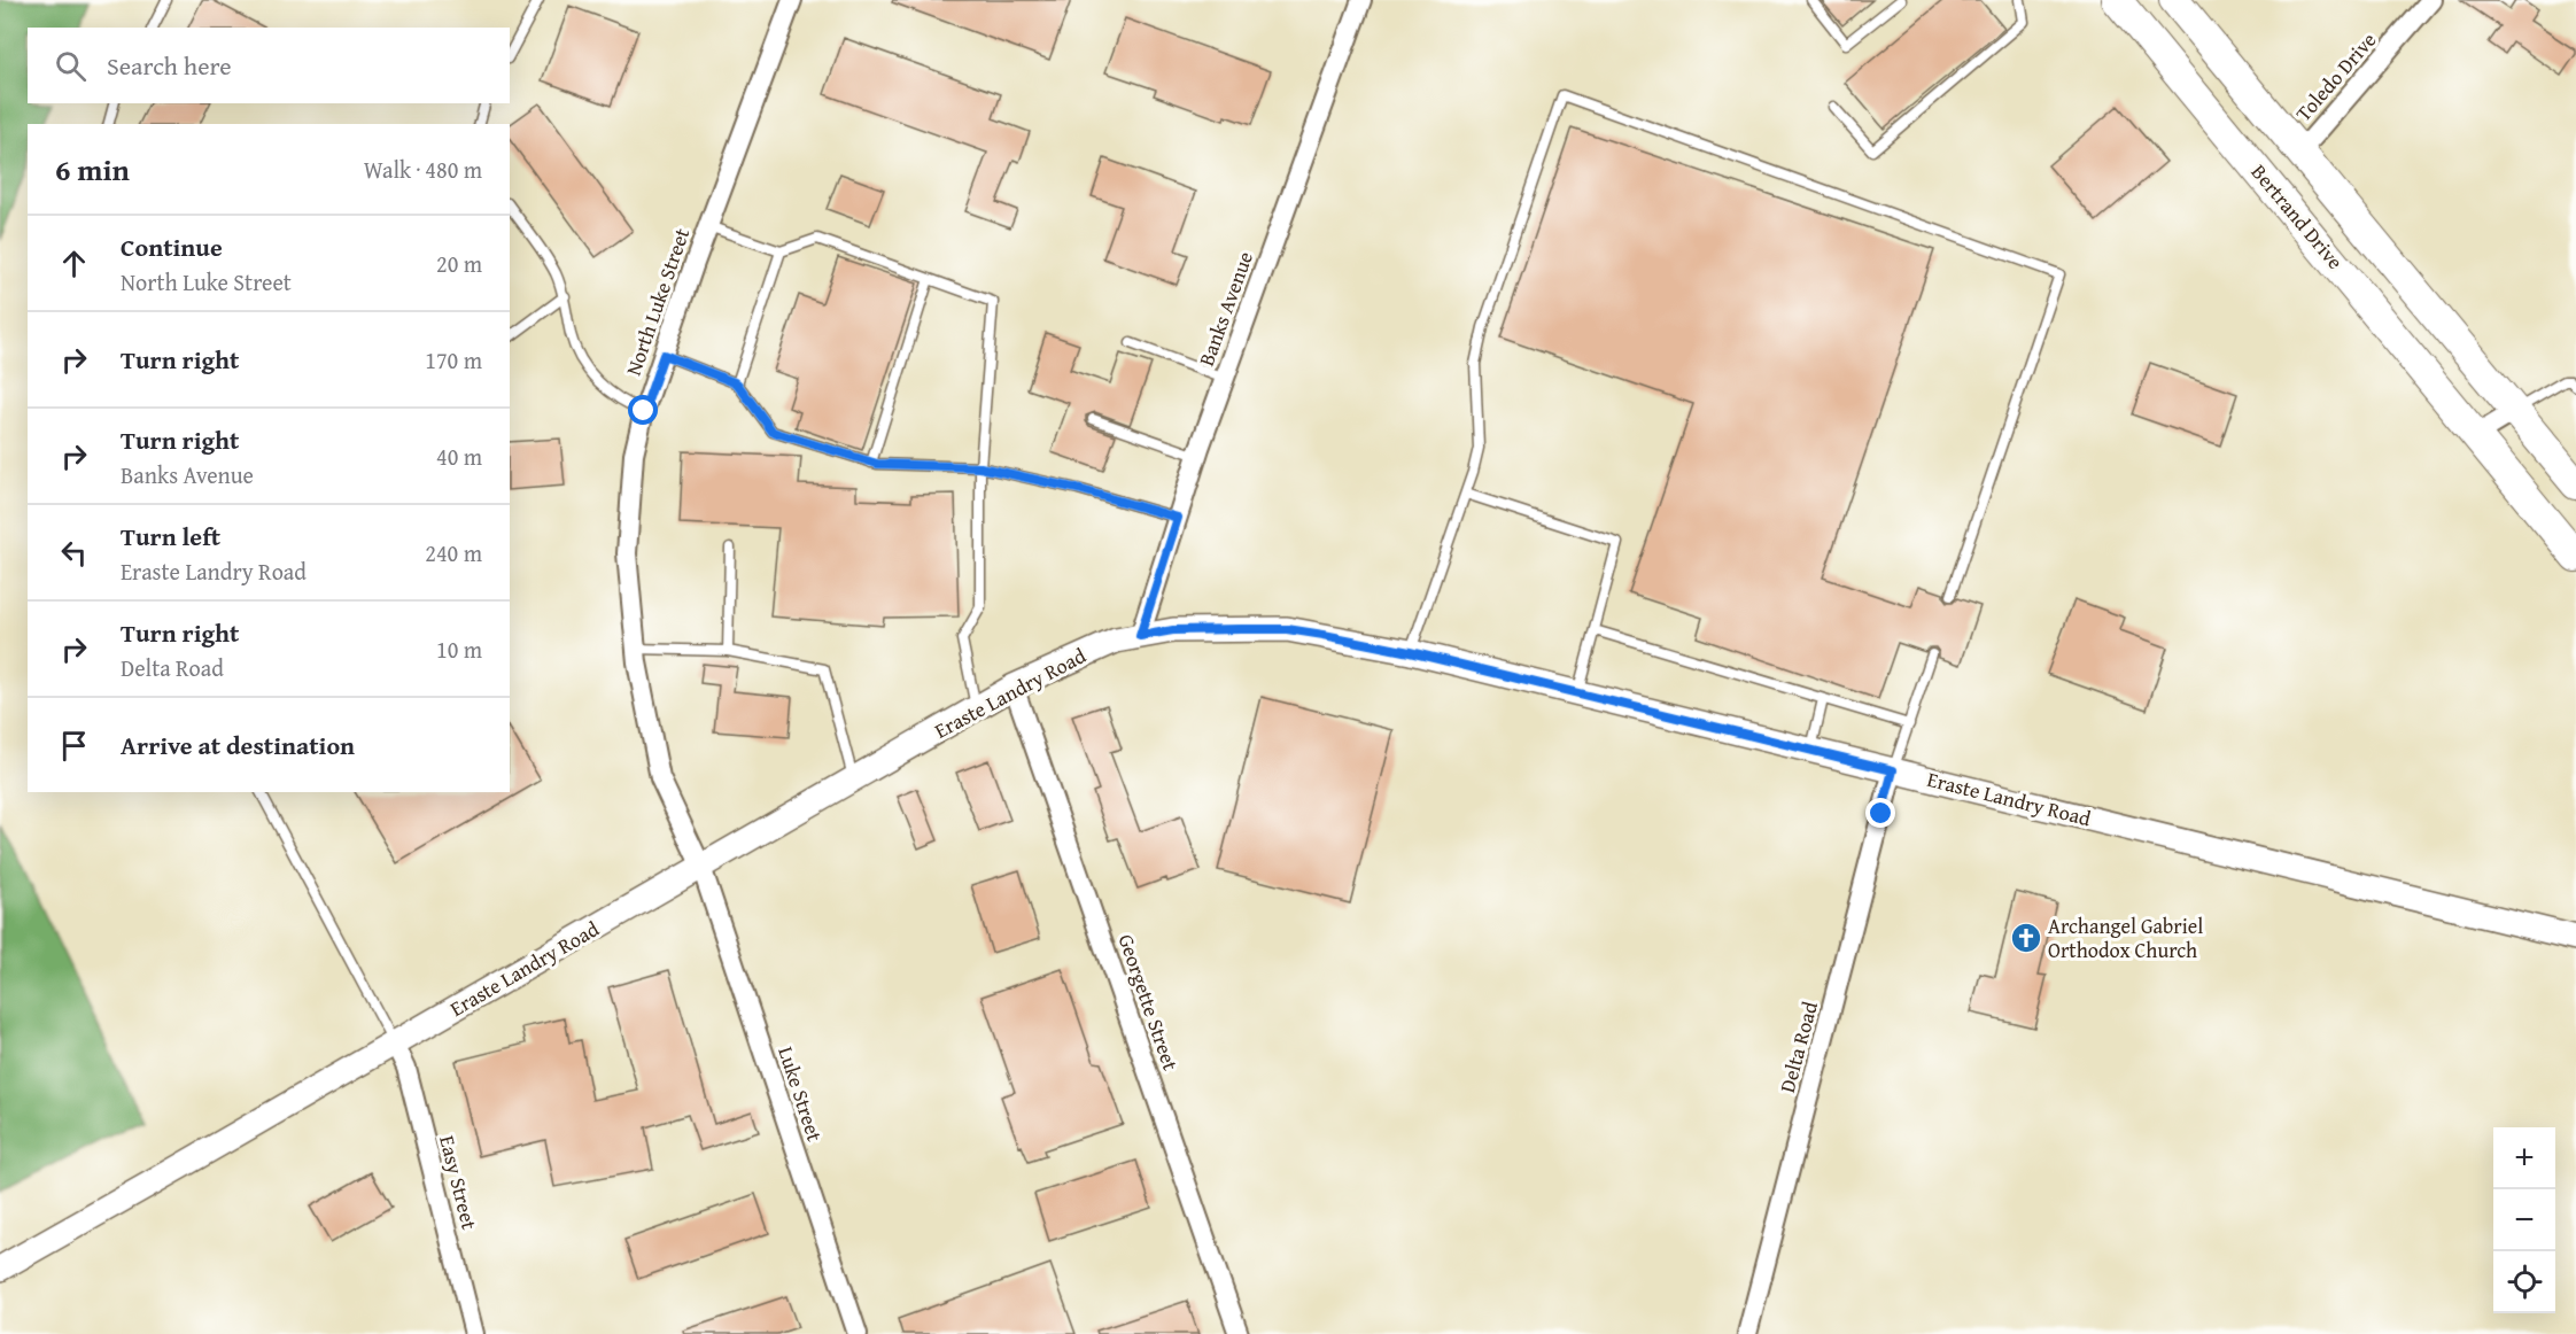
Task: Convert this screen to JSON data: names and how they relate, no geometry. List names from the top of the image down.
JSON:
{
  "streets": {
    "main road": ["Bertrand Drive"],
    "street": [
      "Toledo Drive",
      "North Luke Street",
      "Banks Avenue",
      "Eraste Landry Road",
      "Georgette Street",
      "Delta Road",
      "Luke Street",
      "Easy Street"
    ]
  },
  "crossings": [
    ["North Luke Street", "Eraste Landry Road"],
    ["North Luke Street", "Luke Street"],
    ["Banks Avenue", "Eraste Landry Road"],
    ["Eraste Landry Road", "Georgette Street"],
    ["Eraste Landry Road", "Delta Road"],
    ["Eraste Landry Road", "Luke Street"],
    ["Eraste Landry Road", "Easy Street"]
  ],
  "places": {
    "church": ["Archangel Gabriel Orthodox Church"]
  },
  "page": {
    "search": "Search here",
    "heading": ["6 min", "Walk · 480 m"],
    "list": [
      ["Continue", "North Luke Street", "20 m"],
      ["Turn right", "170 m"],
      ["Turn right", "Banks Avenue", "40 m"],
      ["Turn left", "Eraste Landry Road", "240 m"],
      ["Turn right", "Delta Road", "10 m"],
      "Arrive at destination"
    ],
    "map_buttons": ["+", "−"]
  }
}
